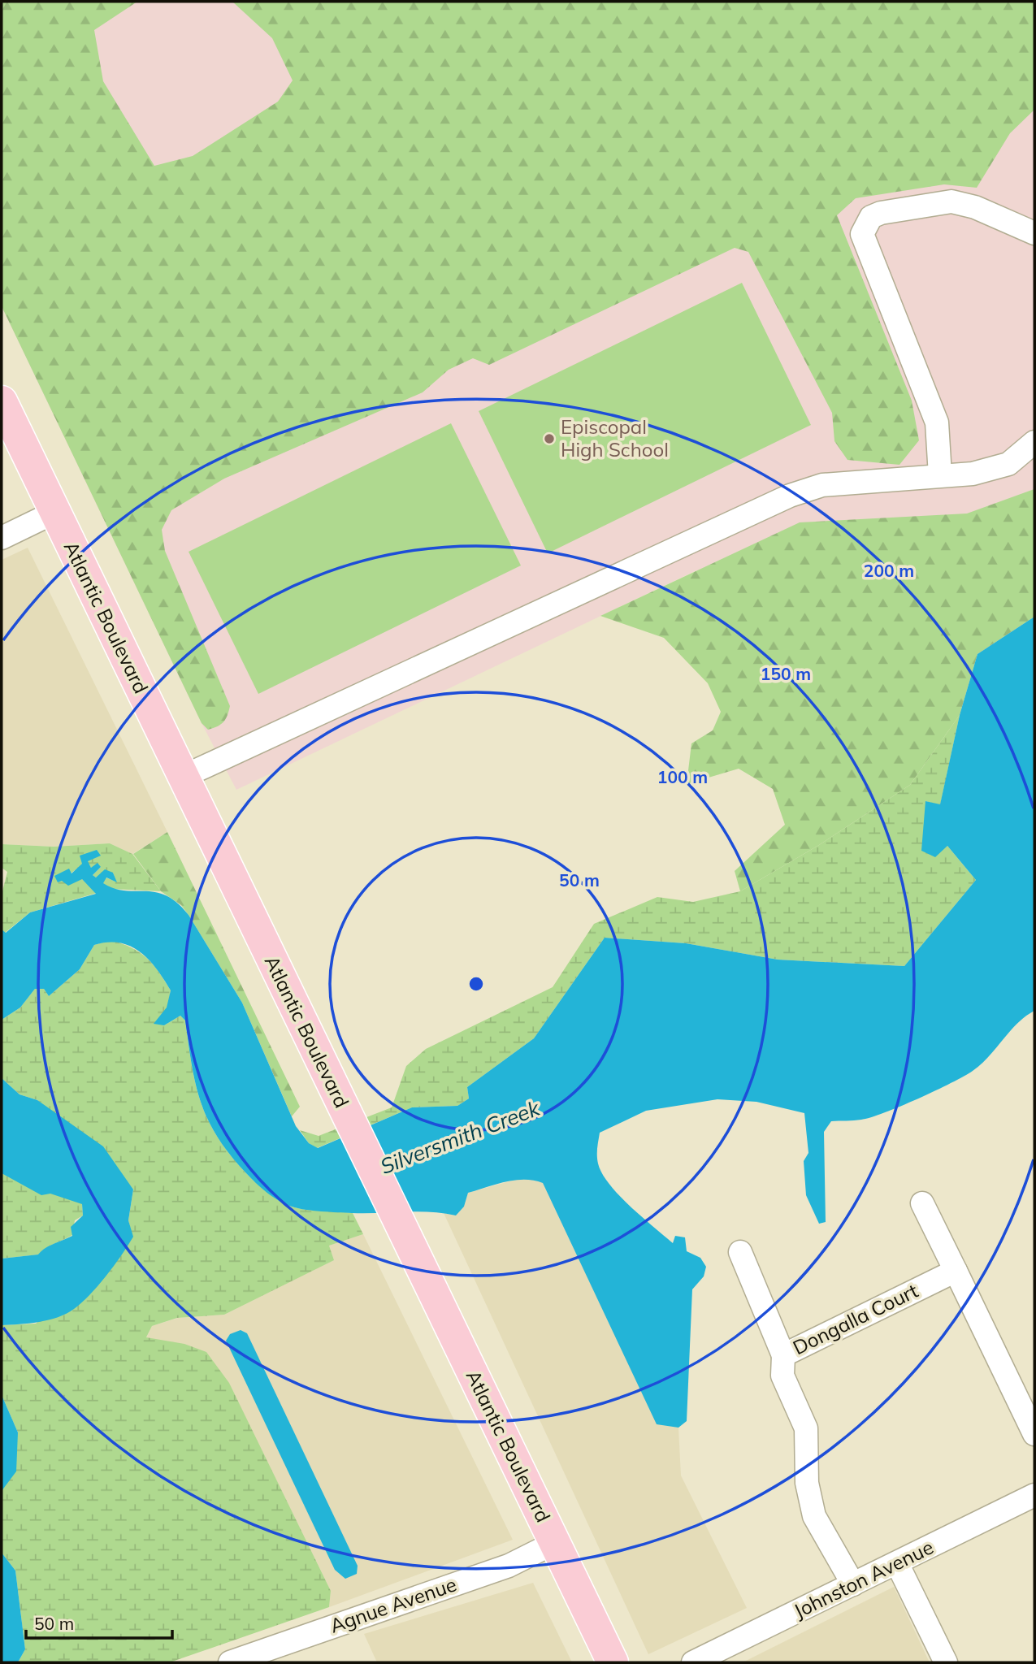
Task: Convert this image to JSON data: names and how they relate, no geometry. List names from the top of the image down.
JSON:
{
  "streets": {
    "main road": ["Atlantic Boulevard"],
    "street": ["Dongalla Court", "Johnston Avenue", "Agnue Avenue"]
  },
  "crossings": [
    ["Atlantic Boulevard", "Agnue Avenue"],
    ["Dongalla Court", "Johnston Avenue"]
  ],
  "water": ["Silversmith Creek"],
  "places": ["Episcopal High School"],
  "scale_bar": "50 m",
  "rings": [
    "200 m",
    "150 m",
    "100 m",
    "50 m"
  ]
}
